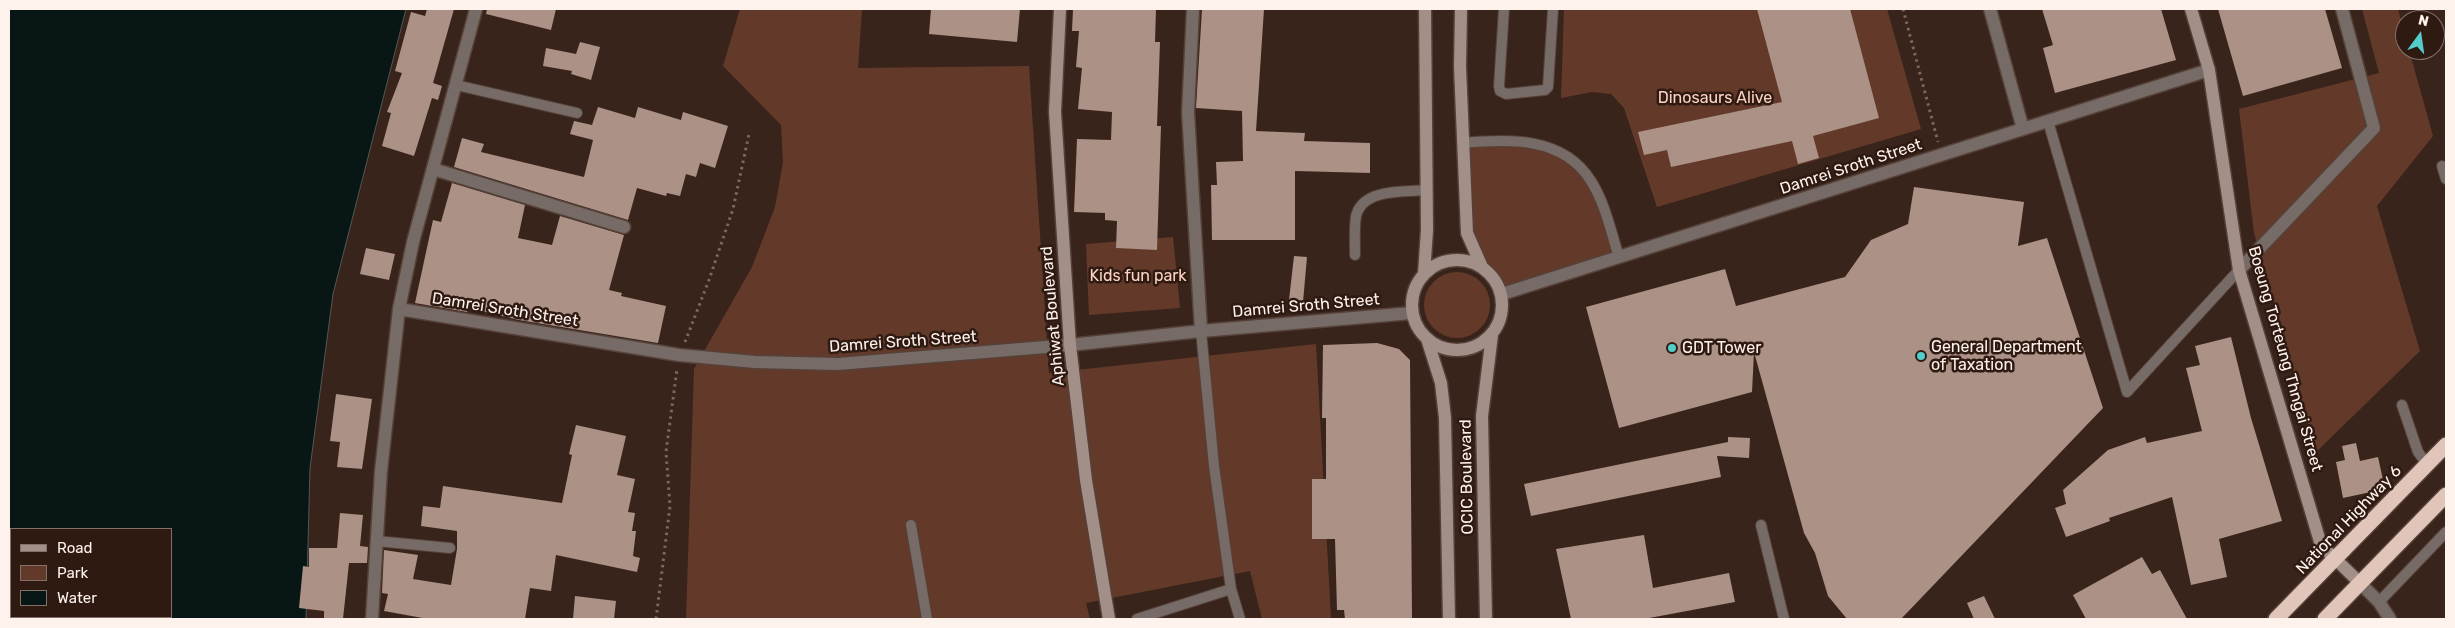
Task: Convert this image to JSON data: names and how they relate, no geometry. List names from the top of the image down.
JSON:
{
  "streets": {
    "highway": ["National Highway 6"],
    "street": [
      "Damrei Sroth Street",
      "Aphiwat Boulevard",
      "Boeung Torteung Thngai Street",
      "OCIC Boulevard"
    ]
  },
  "crossings": [
    ["Damrei Sroth Street", "Aphiwat Boulevard"],
    ["Damrei Sroth Street", "Boeung Torteung Thngai Street"],
    ["Damrei Sroth Street", "OCIC Boulevard"],
    ["Boeung Torteung Thngai Street", "National Highway 6"]
  ],
  "parks": ["Dinosaurs Alive", "Kids fun park"],
  "places": ["GDT Tower", "General Department of Taxation"],
  "legend": ["Road", "Park", "Water"],
  "north": "top"
}
